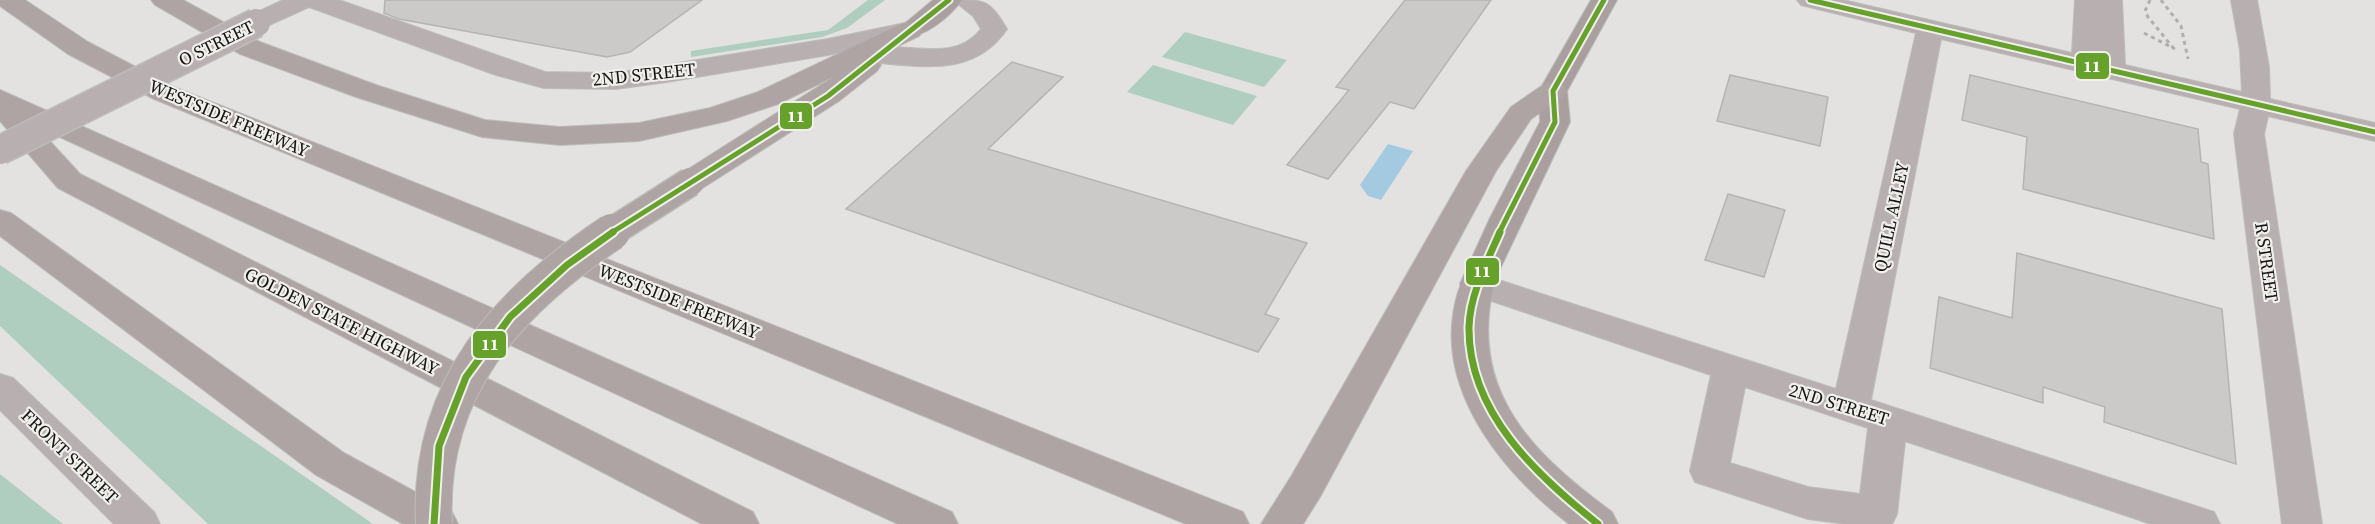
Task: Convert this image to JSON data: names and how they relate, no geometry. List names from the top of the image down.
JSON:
{
  "streets": {
    "highway": ["WESTSIDE FREEWAY", "GOLDEN STATE HIGHWAY"],
    "street": [
      "O STREET",
      "2ND STREET",
      "QUILL ALLEY",
      "R STREET",
      "FRONT STREET"
    ]
  },
  "crossings": [
    ["2ND STREET", "QUILL ALLEY"]
  ],
  "lines": ["transit line 11"]
}
